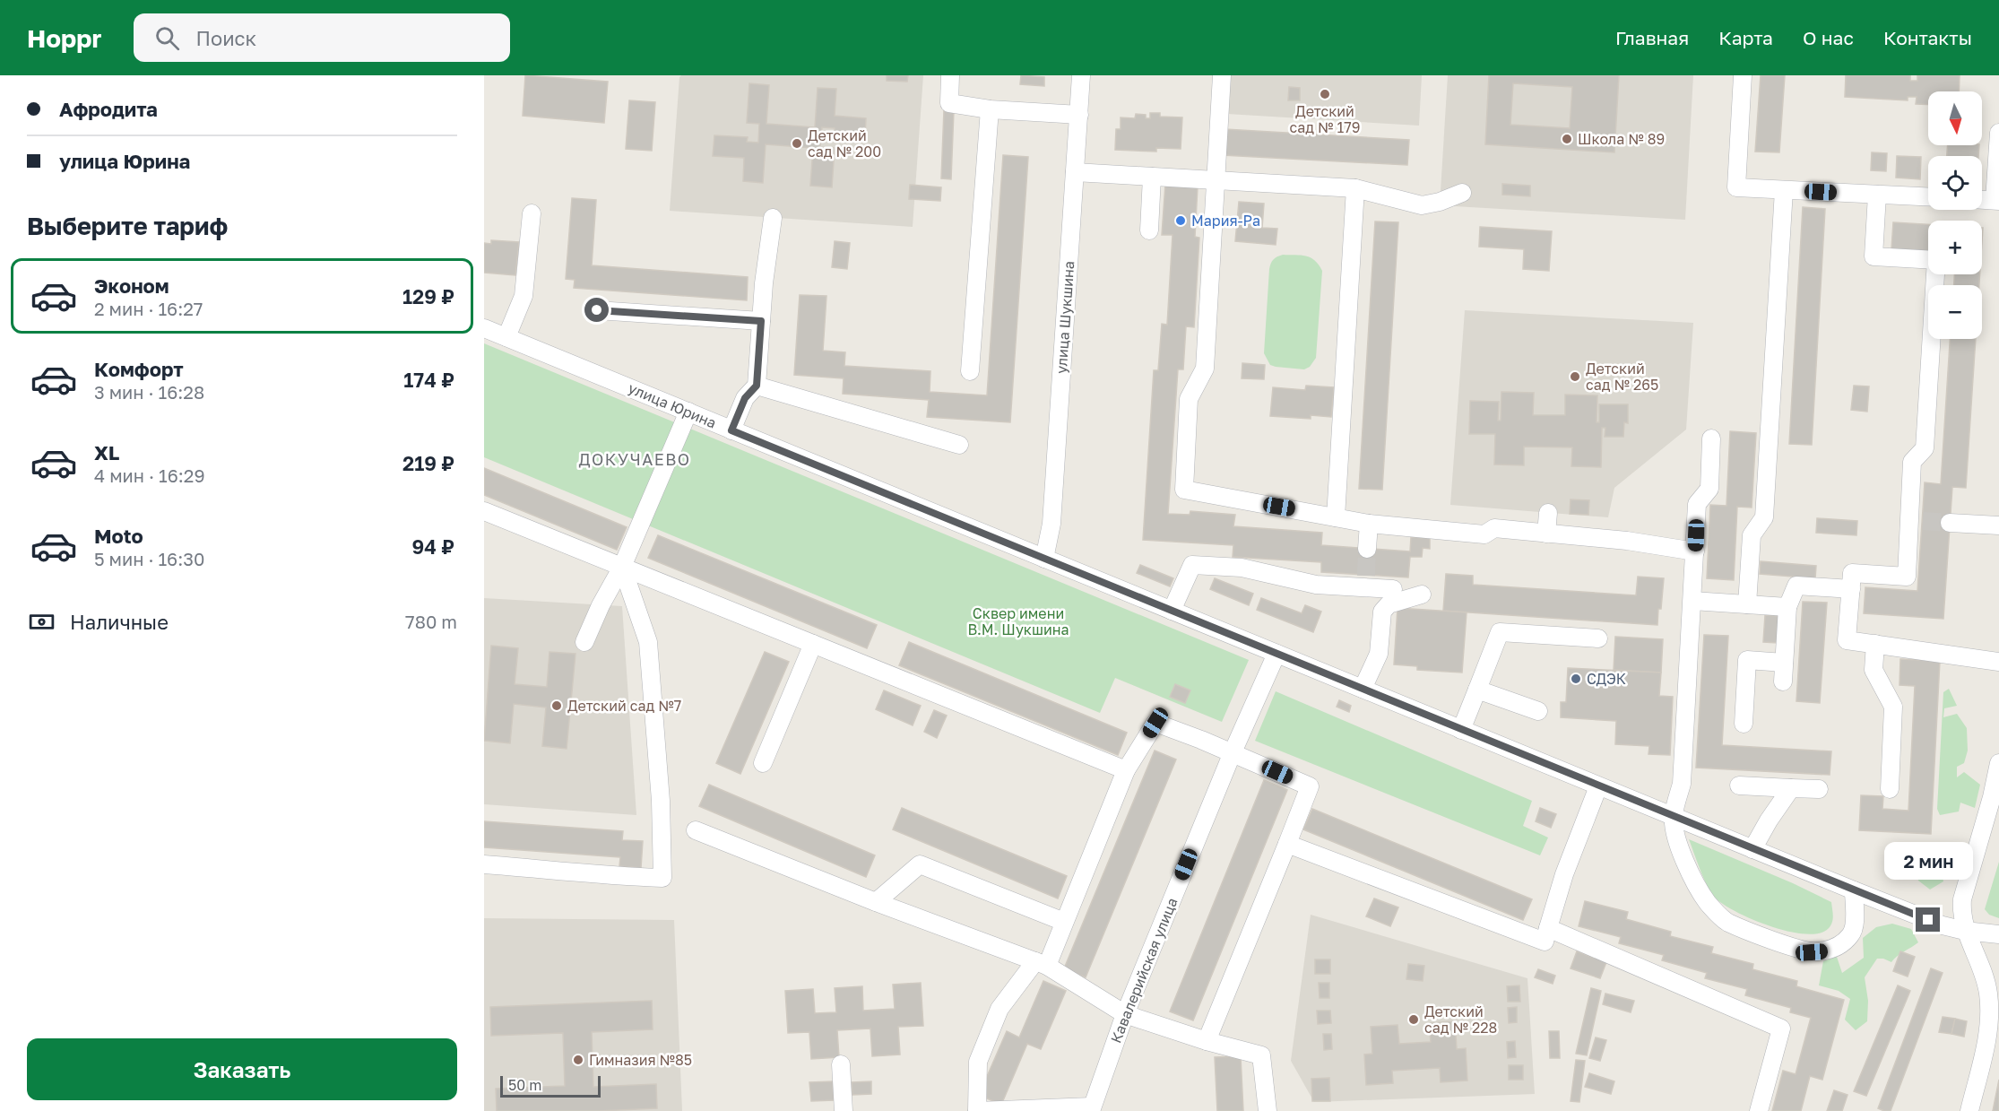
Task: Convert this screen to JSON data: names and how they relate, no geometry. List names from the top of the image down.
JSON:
{
  "streets": {
    "street": ["улица Шукшина", "улица Юрина", "Кавалерийская улица"]
  },
  "crossings": [
    ["улица Шукшина", "улица Юрина"],
    ["улица Юрина", "Кавалерийская улица"]
  ],
  "districts": ["ДОКУЧАЕВО"],
  "parks": ["Сквер имени В.М. Шукшина"],
  "places": [
    "Детский сад № 179",
    "Школа № 89",
    "Детский сад № 200",
    "Мария-Ра",
    "Детский сад № 265",
    "СДЭК",
    "Детский сад №7",
    "Детский сад № 228",
    "Гимназия №85"
  ],
  "scale_bar": "50 m",
  "north": "bottom",
  "page": {
    "header": "Hoppr",
    "search": "Поиск",
    "nav": [
      "Главная",
      "Карта",
      "О нас",
      "Контакты"
    ],
    "banner": ["Афродита", "улица Юрина"],
    "map_buttons": ["+", "−"],
    "heading": "Выберите тариф",
    "list": [
      {
        "name": "Эконом",
        "note": "2 мин · 16:27",
        "value": "129 ₽"
      },
      {
        "name": "Комфорт",
        "note": "3 мин · 16:28",
        "value": "174 ₽"
      },
      {
        "name": "XL",
        "note": "4 мин · 16:29",
        "value": "219 ₽"
      },
      {
        "name": "Moto",
        "note": "5 мин · 16:30",
        "value": "94 ₽"
      }
    ],
    "pay": ["Наличные", "780 m"],
    "bubble": "2 мин",
    "buttons": "Заказать",
    "scale": "50 m"
  }
}
